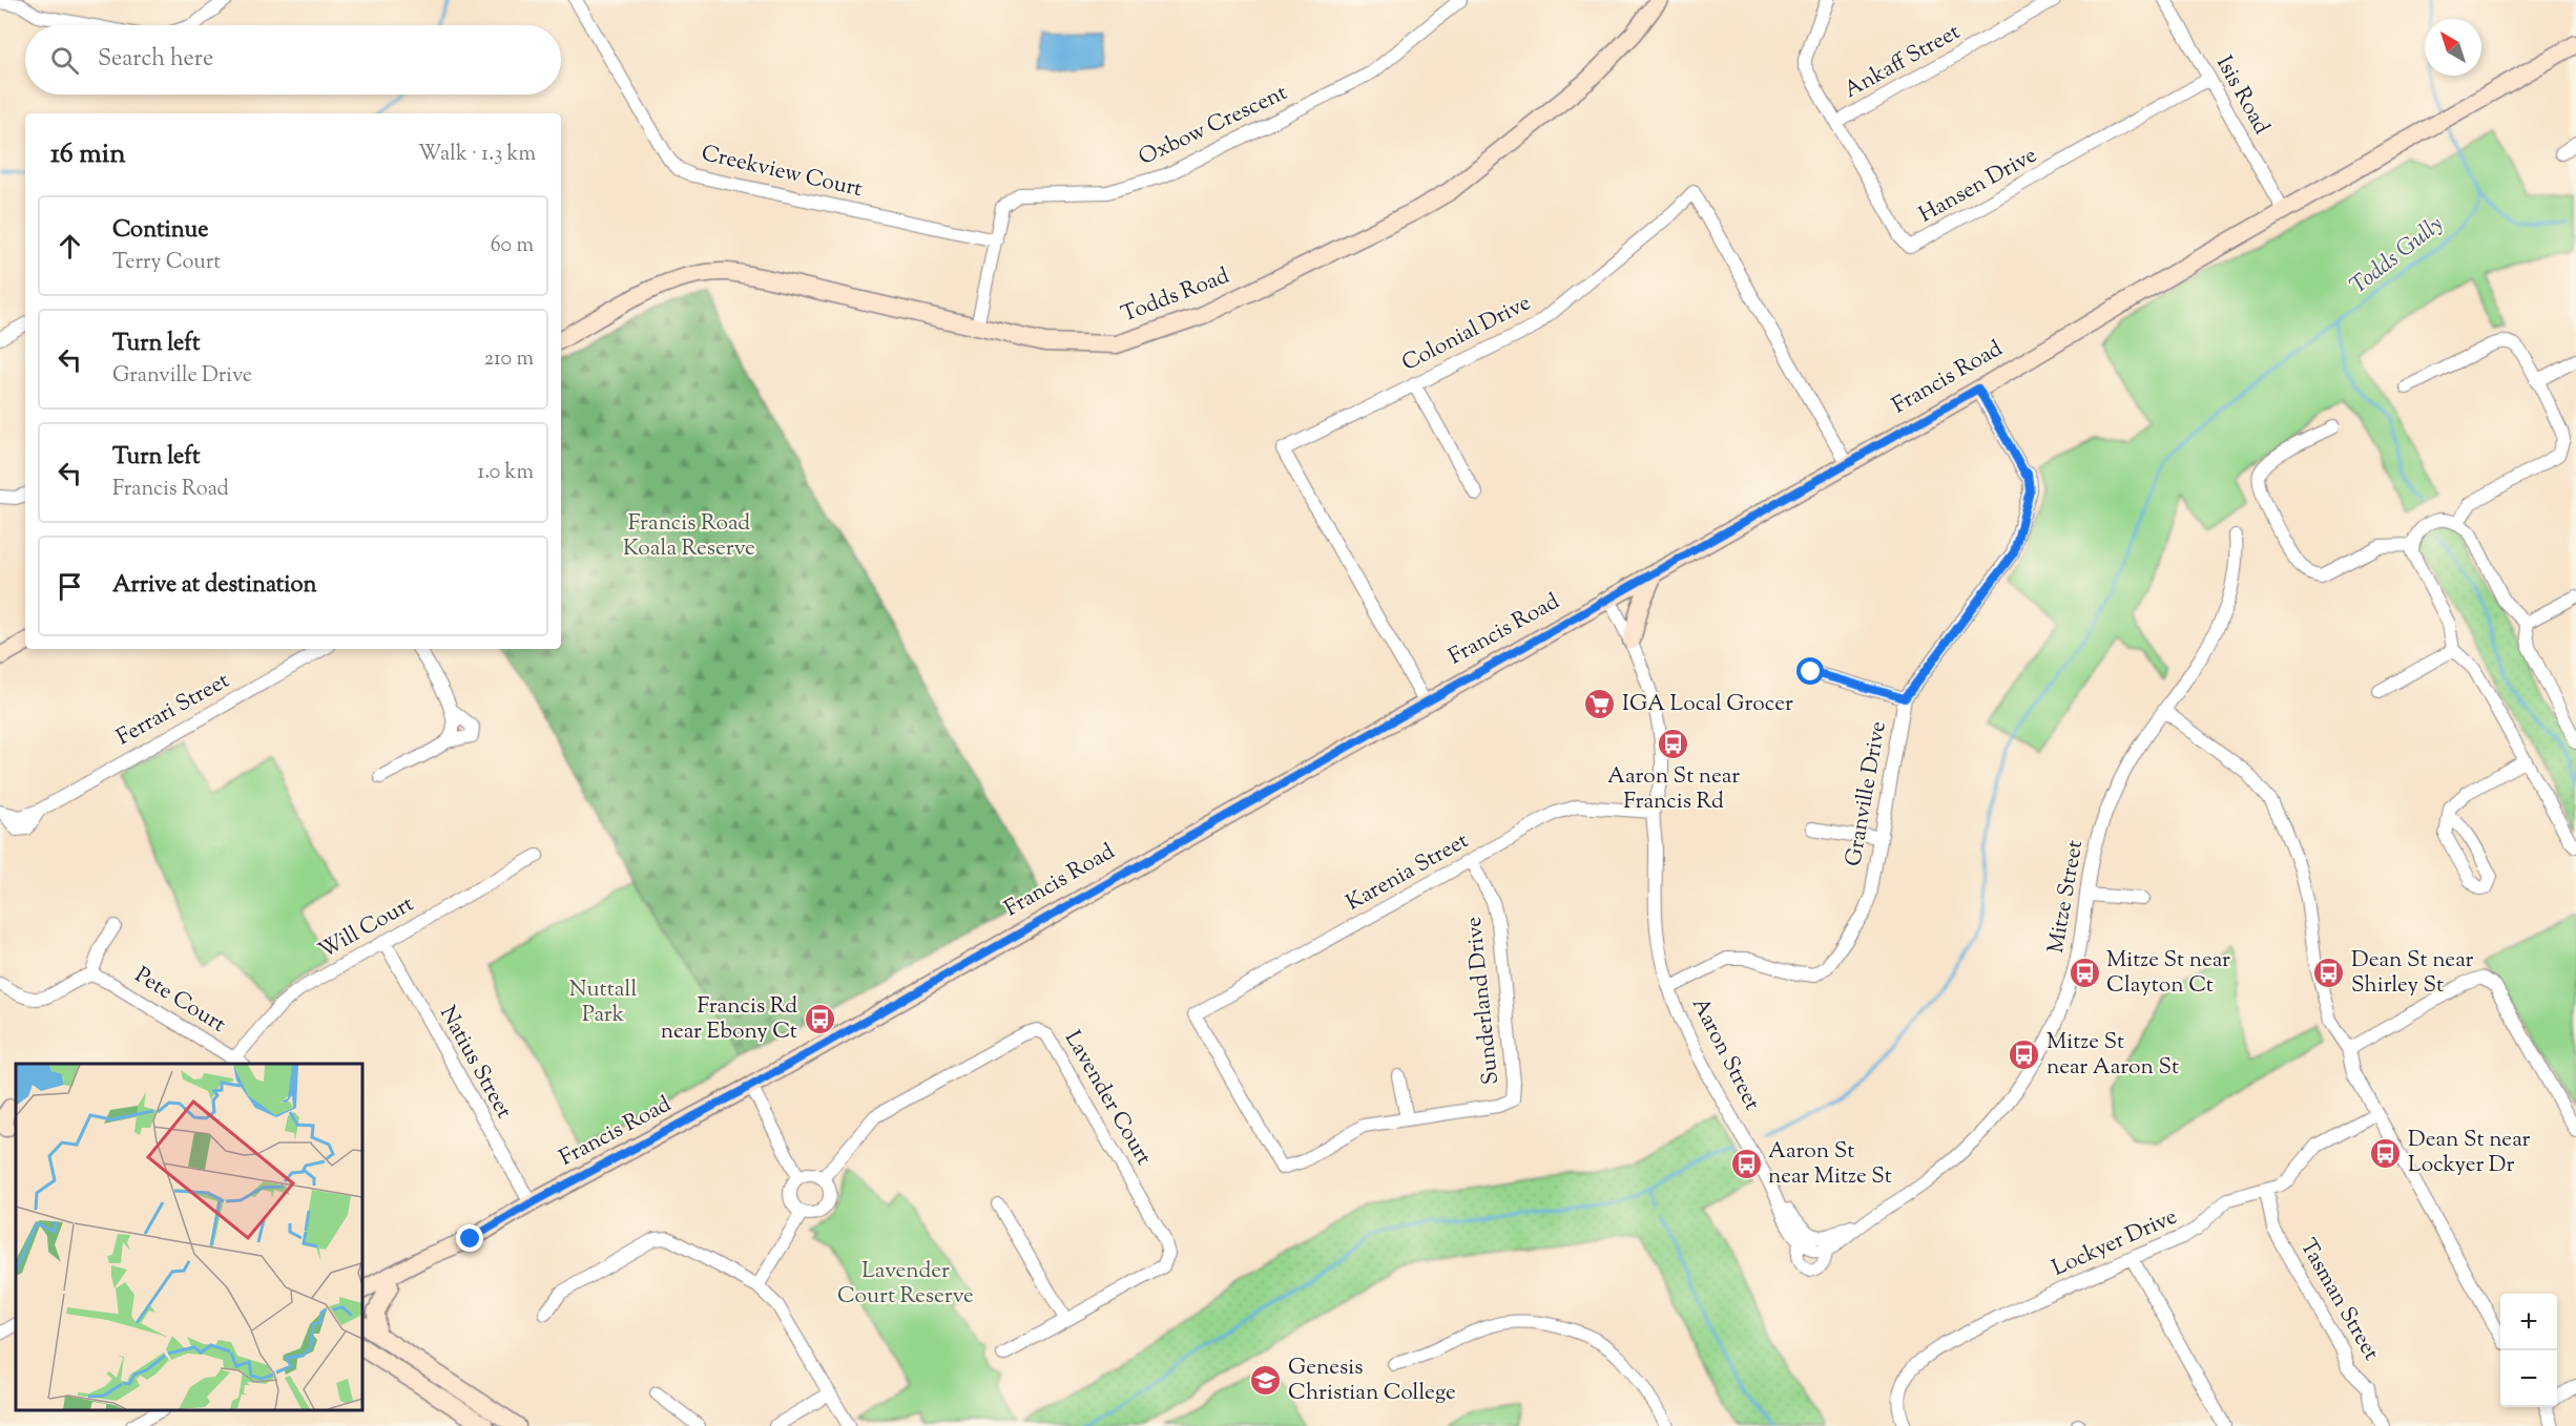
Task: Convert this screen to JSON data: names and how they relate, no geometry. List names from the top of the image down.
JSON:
{
  "streets": {
    "main road": ["Todds Road", "Francis Road"],
    "street": [
      "Ankaff Street",
      "Isis Road",
      "Oxbow Crescent",
      "Creekview Court",
      "Hansen Drive",
      "Colonial Drive",
      "Ferrari Street",
      "Granville Drive",
      "Karenia Street",
      "Mitze Street",
      "Will Court",
      "Pete Court",
      "Sunderland Drive",
      "Aaron Street",
      "Natius Street",
      "Lavender Court",
      "Lockyer Drive",
      "Tasman Street"
    ]
  },
  "crossings": [
    ["Ankaff Street", "Hansen Drive"],
    ["Isis Road", "Hansen Drive"],
    ["Isis Road", "Francis Road"],
    ["Oxbow Crescent", "Creekview Court"],
    ["Oxbow Crescent", "Todds Road"],
    ["Colonial Drive", "Francis Road"],
    ["Francis Road", "Granville Drive"],
    ["Francis Road", "Aaron Street"],
    ["Francis Road", "Natius Street"],
    ["Granville Drive", "Aaron Street"],
    ["Karenia Street", "Sunderland Drive"],
    ["Karenia Street", "Aaron Street"],
    ["Mitze Street", "Aaron Street"],
    ["Will Court", "Pete Court"],
    ["Will Court", "Natius Street"],
    ["Lockyer Drive", "Tasman Street"]
  ],
  "water": ["Todds Gully"],
  "parks": ["Francis Road Koala Reserve", "Nuttall Park", "Lavender Court Reserve"],
  "places": {
    "supermarket": ["IGA Local Grocer"],
    "bus stop": [
      "Aaron St near Francis Rd",
      "Mitze St near Clayton Ct",
      "Dean St near Shirley St",
      "Francis Rd near Ebony Ct",
      "Mitze St near Aaron St",
      "Dean St near Lockyer Dr",
      "Aaron St near Mitze St"
    ],
    "school or university": ["Genesis Christian College"]
  },
  "north": "top left",
  "page": {
    "search": "Search here",
    "heading": ["16 min", "Walk · 1.3 km"],
    "list": [
      ["Continue", "Terry Court", "60 m"],
      ["Turn left", "Granville Drive", "210 m"],
      ["Turn left", "Francis Road", "1.0 km"],
      "Arrive at destination"
    ],
    "map_buttons": ["+", "−"]
  }
}
